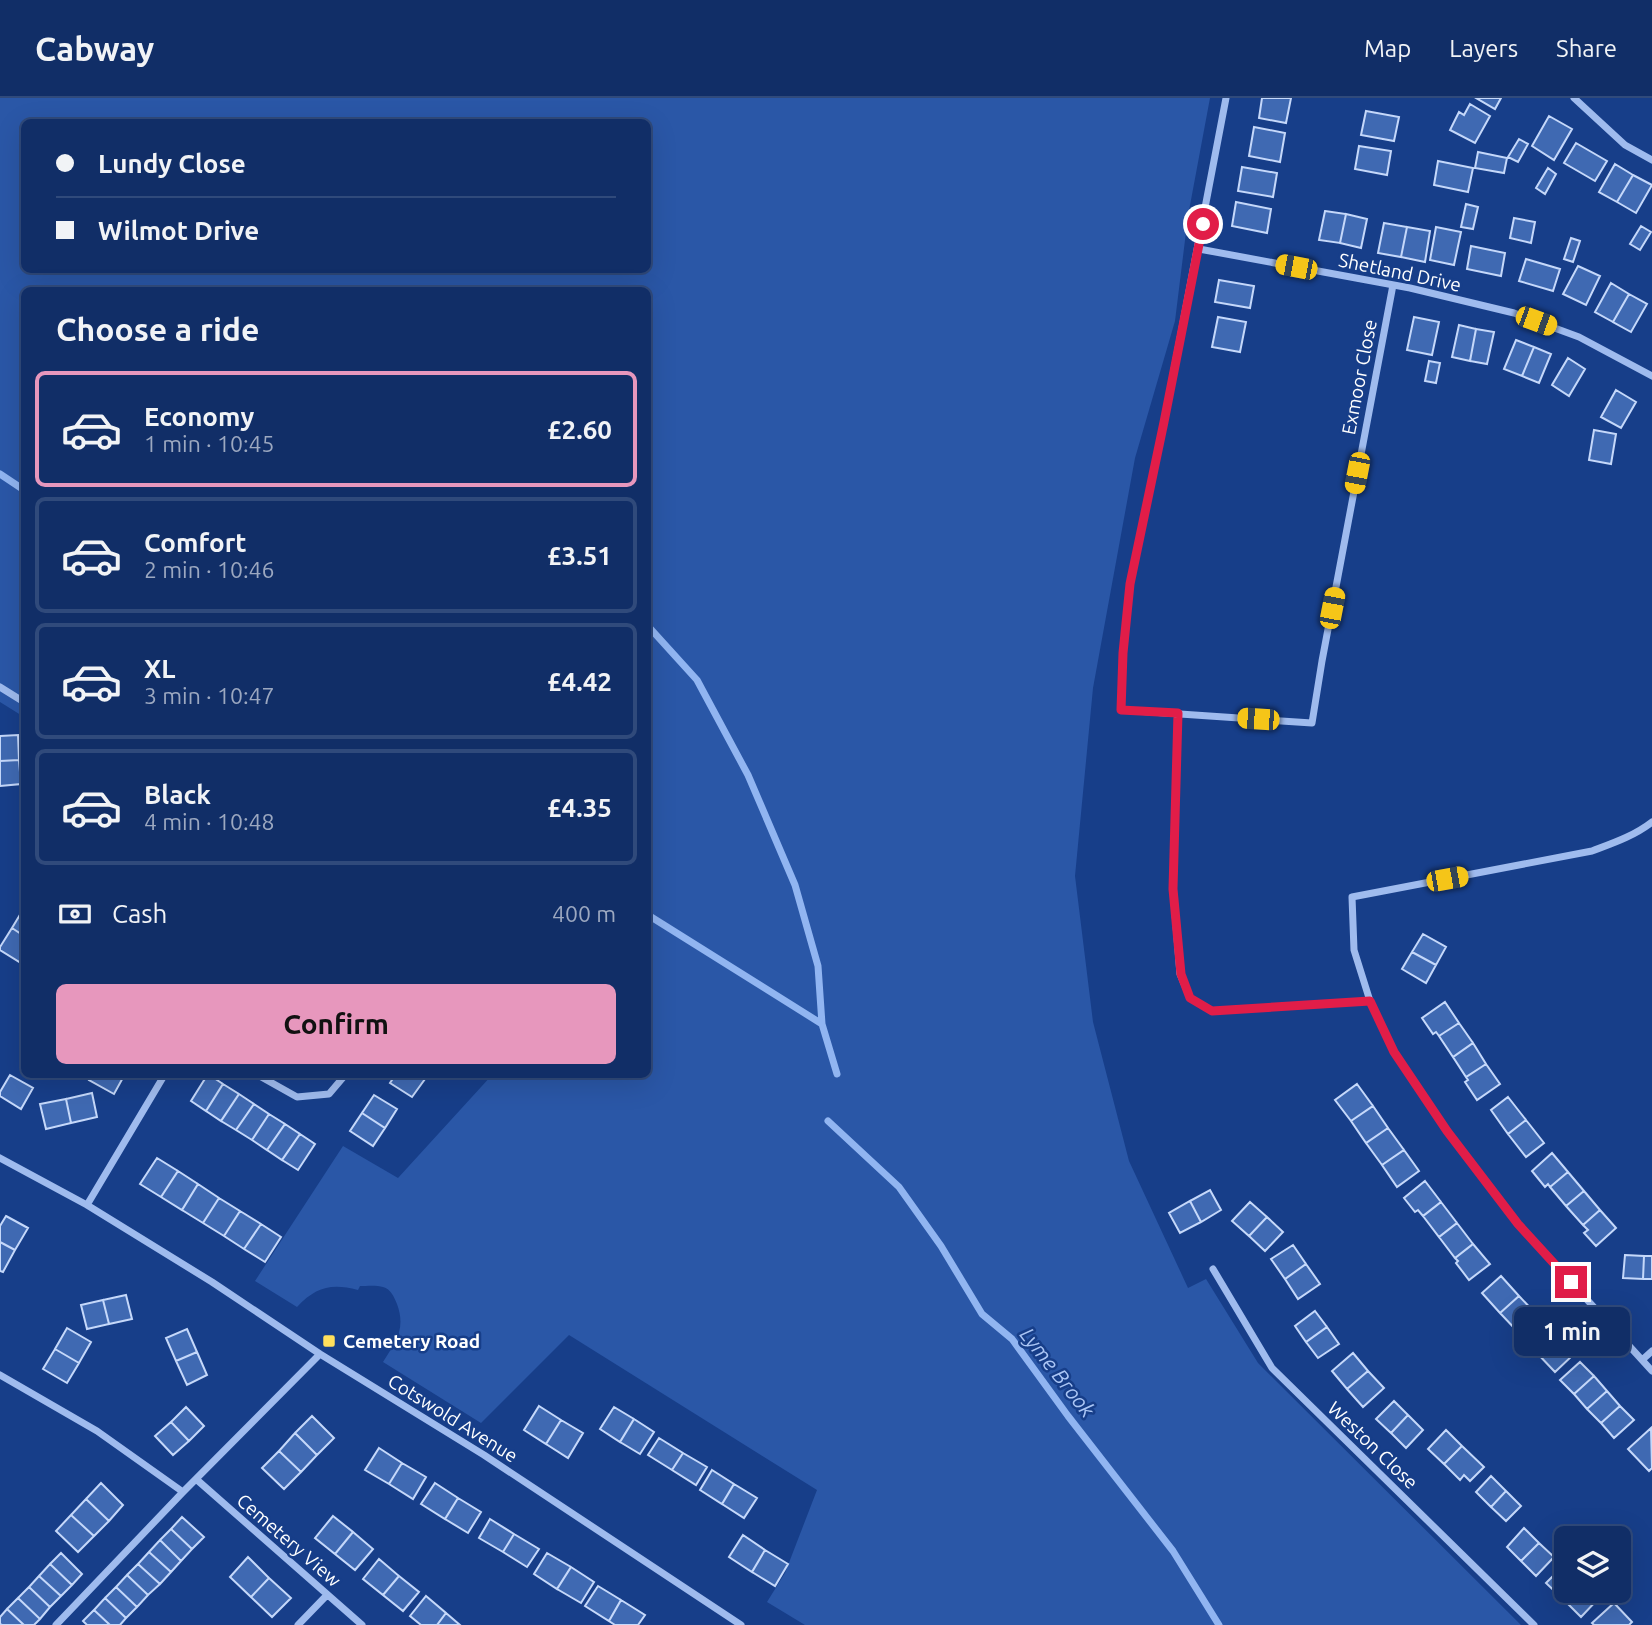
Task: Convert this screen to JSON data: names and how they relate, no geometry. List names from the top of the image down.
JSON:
{
  "streets": {
    "street": [
      "Shetland Drive",
      "Exmoor Close",
      "Cotswold Avenue",
      "Weston Close",
      "Cemetery View"
    ]
  },
  "crossings": [
    ["Shetland Drive", "Exmoor Close"]
  ],
  "water": ["Lyme Brook"],
  "places": {
    "transit": ["Cemetery Road"]
  },
  "page": {
    "header": "Cabway",
    "nav": ["Map", "Layers", "Share"],
    "banner": ["Lundy Close", "Wilmot Drive"],
    "heading": "Choose a ride",
    "list": [
      {
        "name": "Economy",
        "note": "1 min · 10:45",
        "value": "£2.60"
      },
      {
        "name": "Comfort",
        "note": "2 min · 10:46",
        "value": "£3.51"
      },
      {
        "name": "XL",
        "note": "3 min · 10:47",
        "value": "£4.42"
      },
      {
        "name": "Black",
        "note": "4 min · 10:48",
        "value": "£4.35"
      }
    ],
    "pay": ["Cash", "400 m"],
    "buttons": "Confirm",
    "bubble": "1 min"
  }
}
